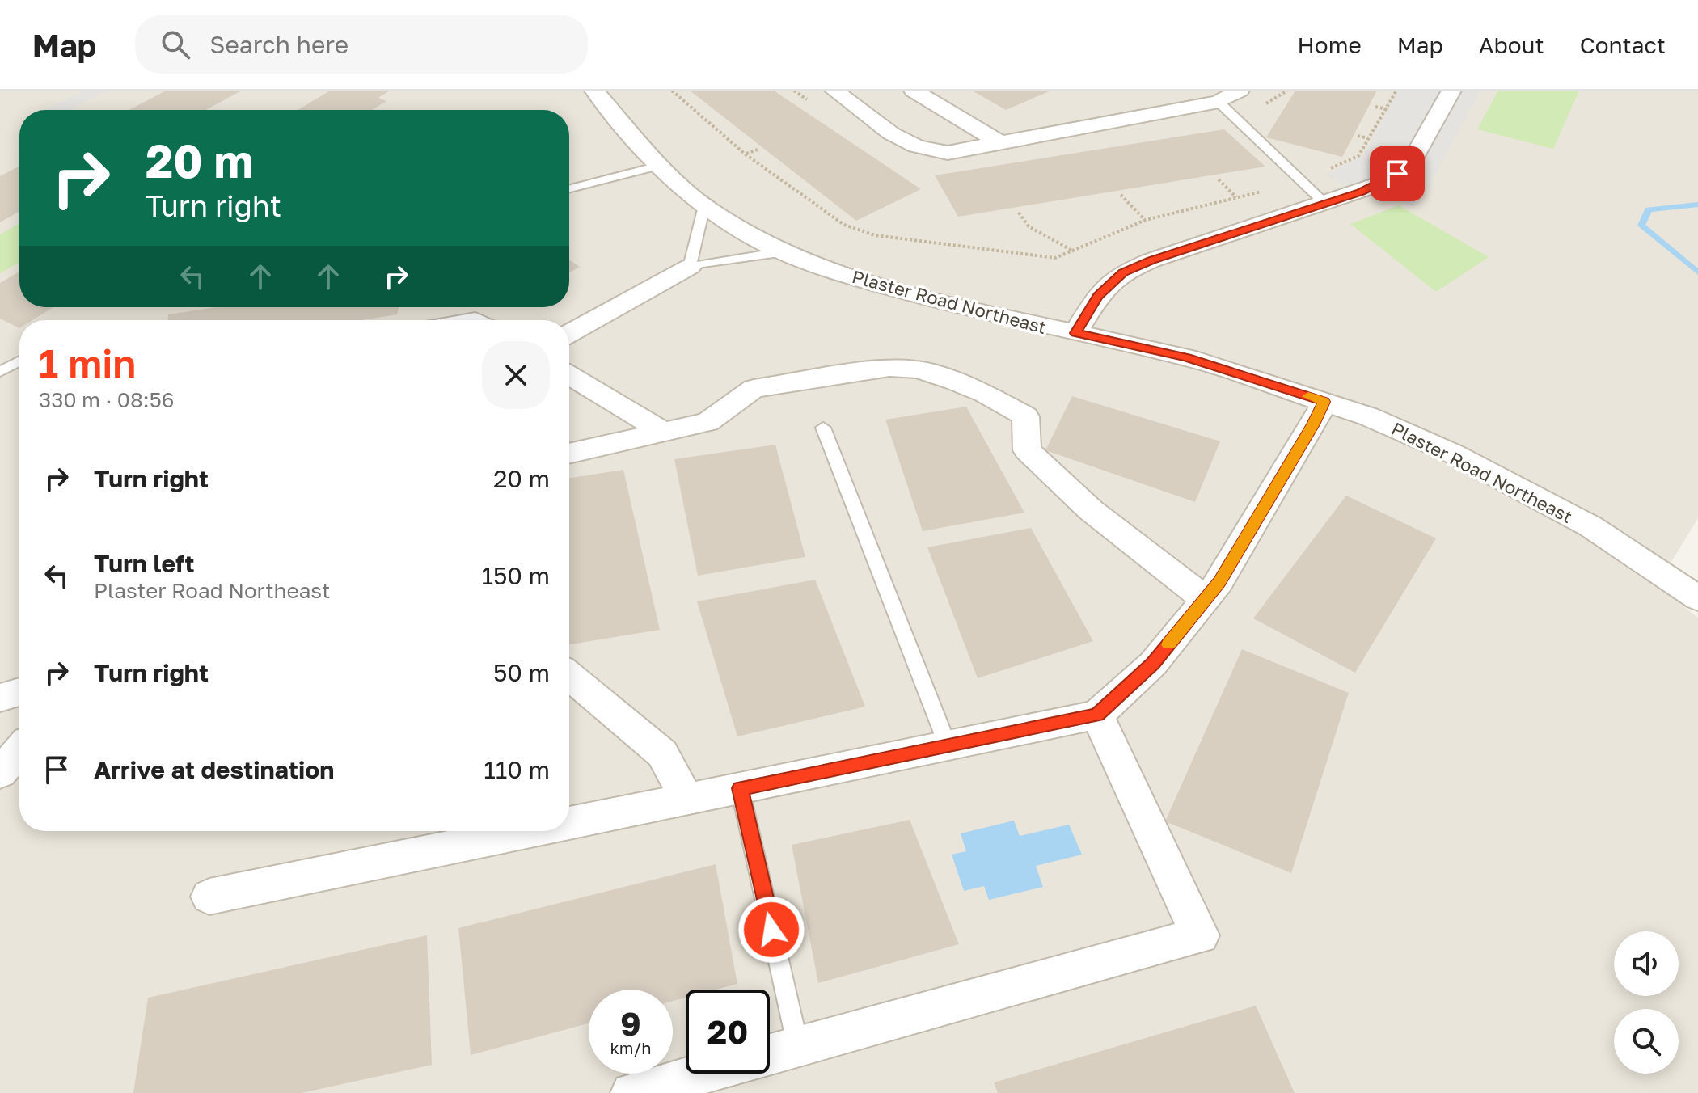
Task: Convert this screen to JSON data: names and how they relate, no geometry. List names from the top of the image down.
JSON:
{
  "streets": {
    "street": ["Plaster Road Northeast"]
  },
  "page": {
    "header": "Map",
    "search": "Search here",
    "nav": [
      "Home",
      "Map",
      "About",
      "Contact"
    ],
    "turn": ["20 m", "Turn right"],
    "heading": ["1 min", "330 m · 08:56"],
    "list": [
      {
        "name": "Turn right",
        "value": "20 m"
      },
      {
        "name": "Turn left",
        "note": "Plaster Road Northeast",
        "value": "150 m"
      },
      {
        "name": "Turn right",
        "value": "50 m"
      },
      {
        "name": "Arrive at destination",
        "value": "110 m"
      }
    ],
    "speed": "9 km/h",
    "limit": "20"
  }
}
